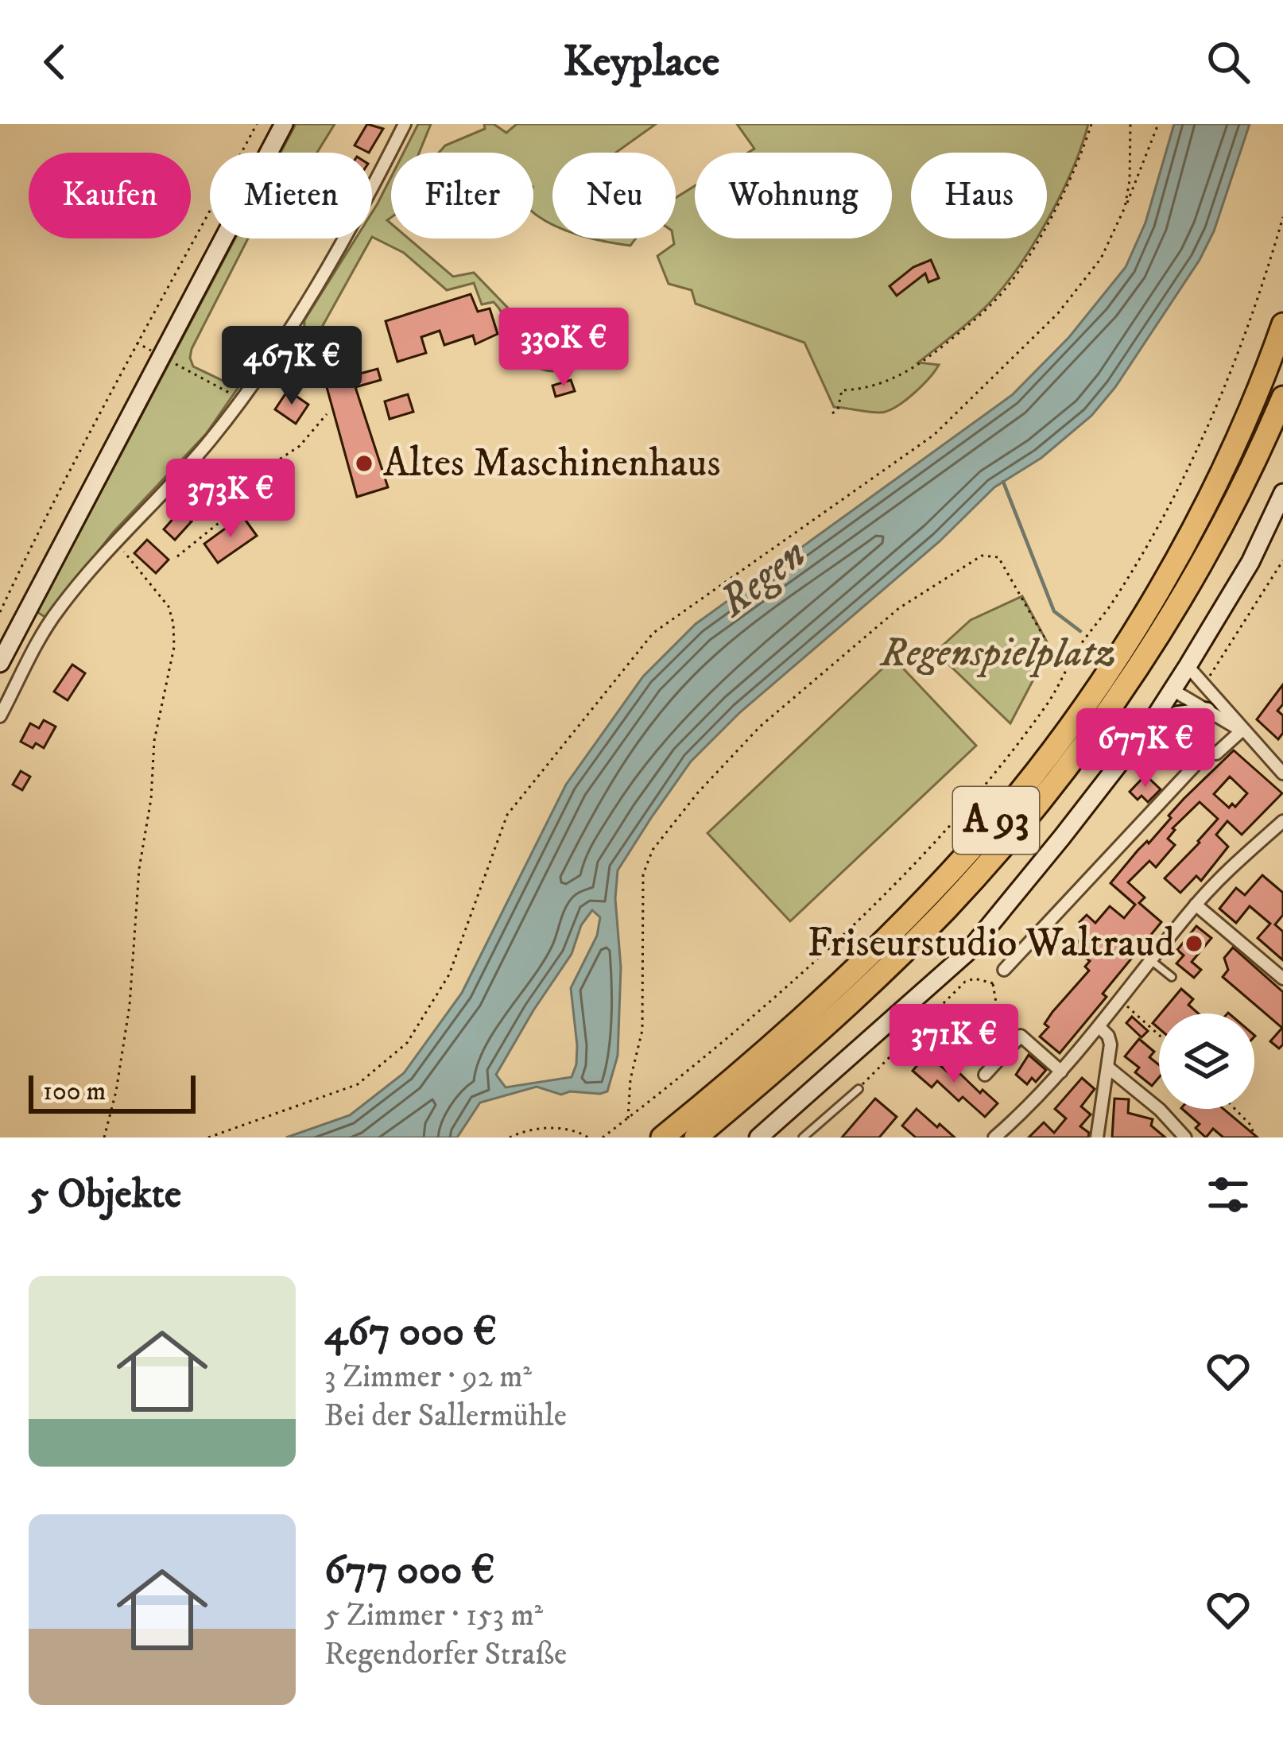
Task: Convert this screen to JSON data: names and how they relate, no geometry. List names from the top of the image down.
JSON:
{
  "streets": {
    "highway": ["A 93"]
  },
  "water": ["Regen"],
  "parks": ["Regenspielplatz"],
  "places": ["Altes Maschinenhaus", "Friseurstudio Waltraud"],
  "scale_bar": "100 m",
  "page": {
    "header": "Keyplace",
    "chip": [
      "Kaufen",
      "Mieten",
      "Filter",
      "Neu",
      "Wohnung",
      "Haus"
    ],
    "price": [
      "330K €",
      "467K €",
      "373K €",
      "677K €",
      "371K €"
    ],
    "scale": "100 m",
    "heading": "5 Objekte",
    "list": [
      {
        "name": "467 000 €",
        "note": "3 Zimmer · 92 m² · Bei der Sallermühle"
      },
      {
        "name": "677 000 €",
        "note": "5 Zimmer · 153 m² · Regendorfer Straße"
      }
    ]
  }
}
